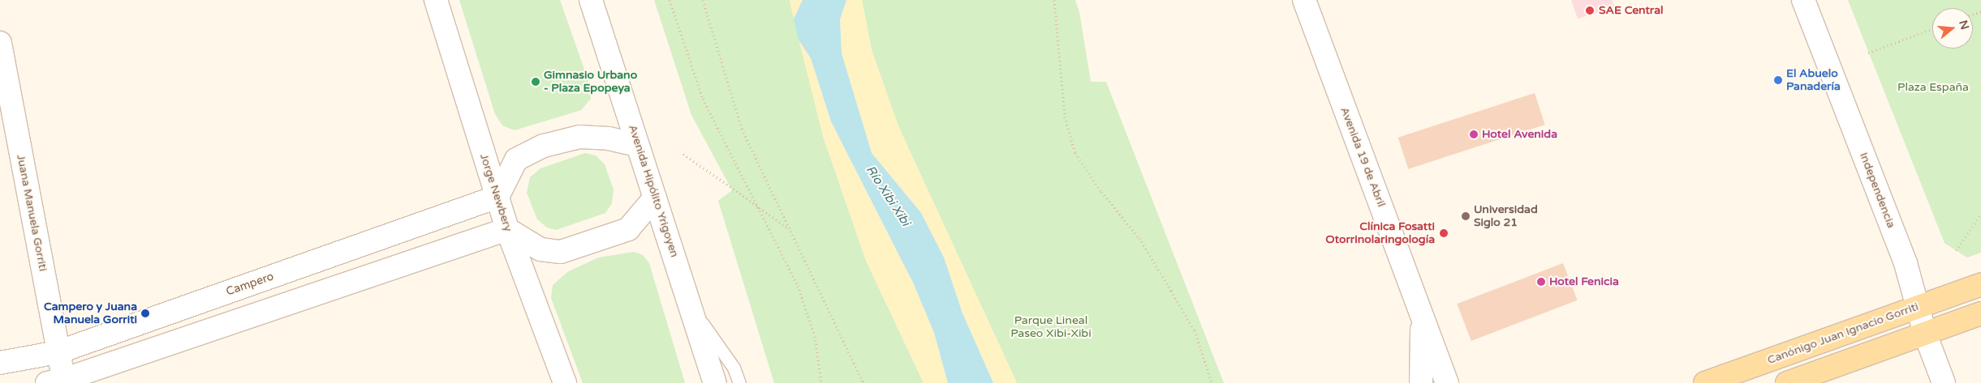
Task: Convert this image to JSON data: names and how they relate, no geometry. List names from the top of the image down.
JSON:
{
  "streets": {
    "main road": ["Canónigo Juan Ignacio Gorriti"],
    "street": [
      "Avenida 19 de Abril",
      "Independencia",
      "Avenida Hipólito Yrigoyen",
      "Jorge Newbery",
      "Juana Manuela Gorriti",
      "Campero"
    ]
  },
  "crossings": [
    ["Independencia", "Canónigo Juan Ignacio Gorriti"],
    ["Avenida Hipólito Yrigoyen", "Jorge Newbery"],
    ["Avenida Hipólito Yrigoyen", "Campero"],
    ["Jorge Newbery", "Campero"],
    ["Juana Manuela Gorriti", "Campero"]
  ],
  "water": ["Río Xibi Xibi"],
  "parks": ["Plaza España", "Parque Lineal Paseo Xibi-Xibi"],
  "places": [
    "SAE Central",
    "El Abuelo Panadería",
    "Gimnasio Urbano - Plaza Epopeya",
    "Hotel Avenida",
    "Universidad Siglo 21",
    "Clínica Fosatti Otorrinolaringología",
    "Hotel Fenicia",
    "Campero y Juana Manuela Gorriti"
  ],
  "north": "right"
}
